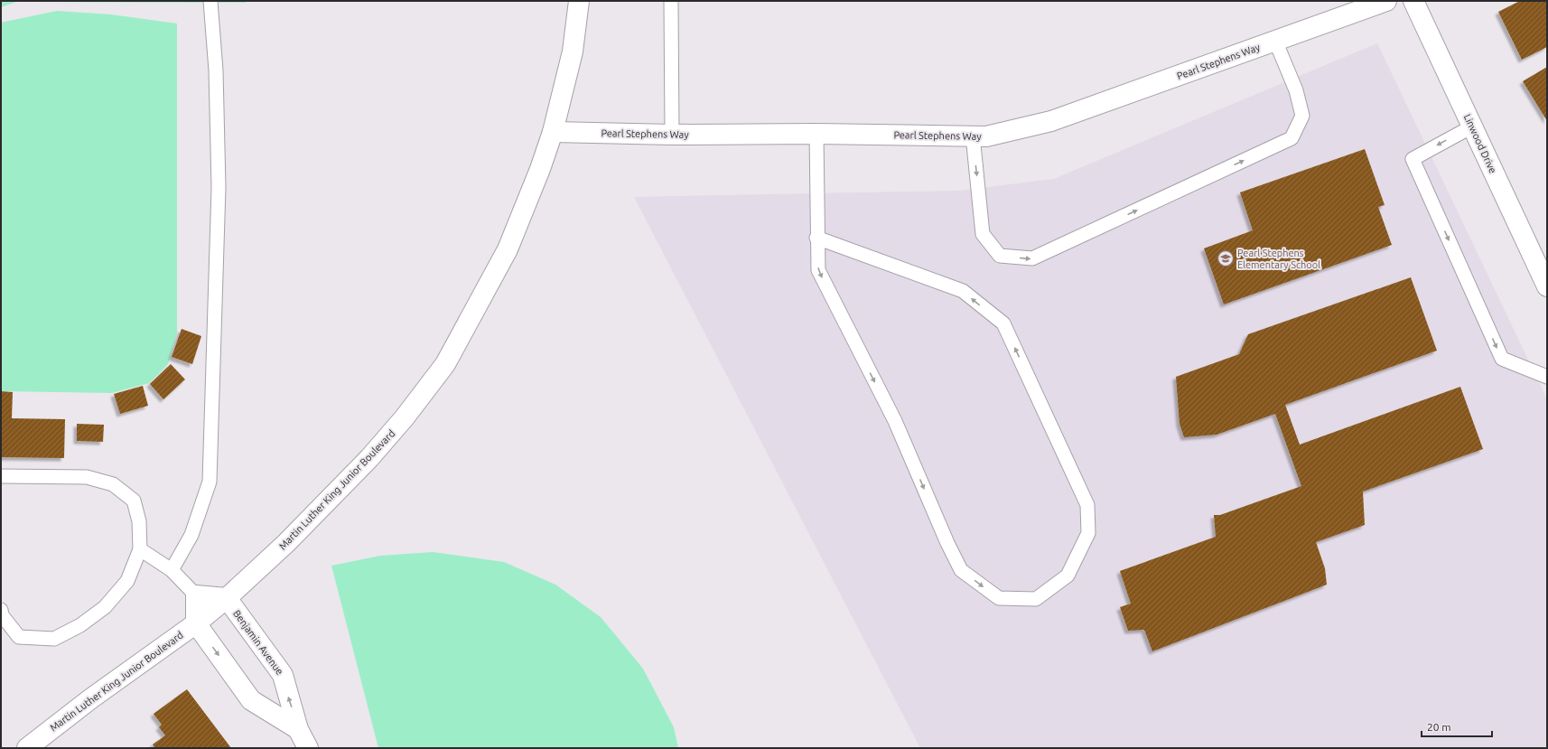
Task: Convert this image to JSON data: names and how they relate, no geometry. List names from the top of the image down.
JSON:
{
  "streets": {
    "street": [
      "Pearl Stephens Way",
      "Linwood Drive",
      "Martin Luther King Junior Boulevard",
      "Benjamin Avenue"
    ]
  },
  "crossings": [
    ["Pearl Stephens Way", "Martin Luther King Junior Boulevard"],
    ["Martin Luther King Junior Boulevard", "Benjamin Avenue"]
  ],
  "places": {
    "school or university": ["Pearl Stephens Elementary School"]
  },
  "scale_bar": "20 m"
}
